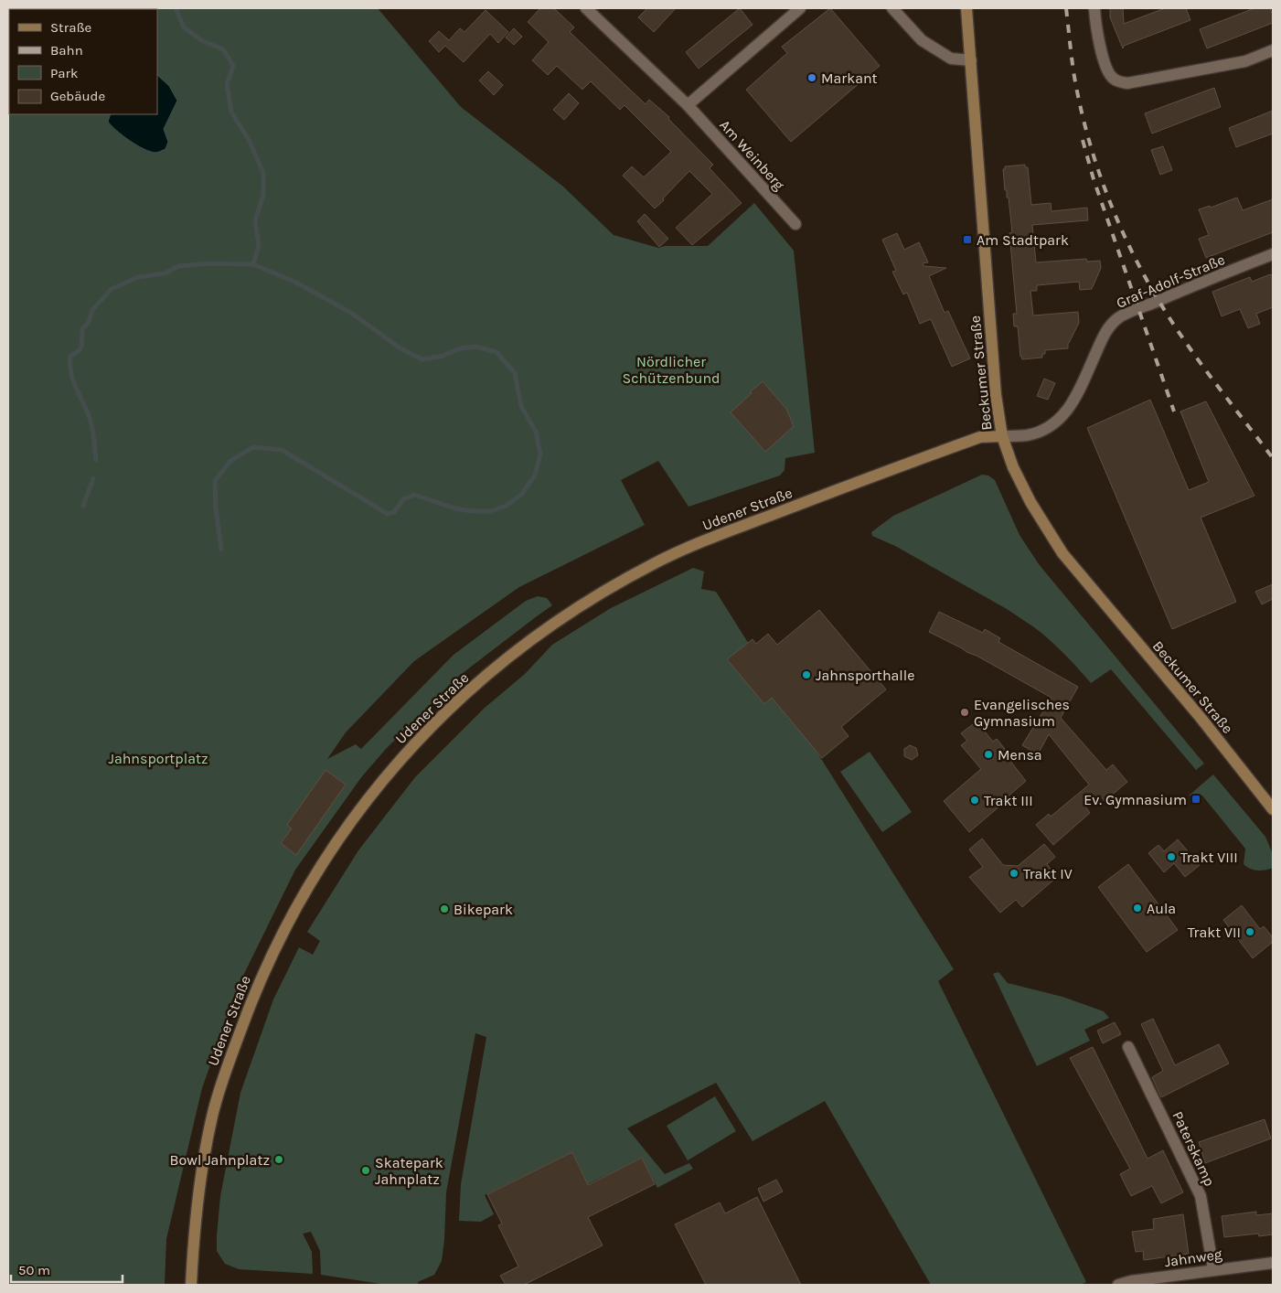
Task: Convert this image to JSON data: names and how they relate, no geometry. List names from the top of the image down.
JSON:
{
  "streets": {
    "main road": ["Beckumer Straße", "Udener Straße"],
    "street": [
      "Am Weinberg",
      "Graf-Adolf-Straße",
      "Paterskamp",
      "Jahnweg"
    ]
  },
  "crossings": [
    ["Graf-Adolf-Straße", "Beckumer Straße"],
    ["Graf-Adolf-Straße", "Udener Straße"],
    ["Beckumer Straße", "Udener Straße"],
    ["Paterskamp", "Jahnweg"]
  ],
  "parks": ["Nördlicher Schützenbund", "Jahnsportplatz"],
  "places": {
    "other": [
      "Markant",
      "Jahnsporthalle",
      "Evangelisches Gymnasium",
      "Mensa",
      "Trakt III",
      "Trakt VIII",
      "Trakt IV",
      "Aula",
      "Bikepark",
      "Trakt VII",
      "Bowl Jahnplatz",
      "Skatepark Jahnplatz"
    ],
    "transit": ["Am Stadtpark", "Ev. Gymnasium"]
  },
  "legend": [
    "Straße",
    "Bahn",
    "Park",
    "Gebäude"
  ],
  "scale_bar": "50 m"
}
